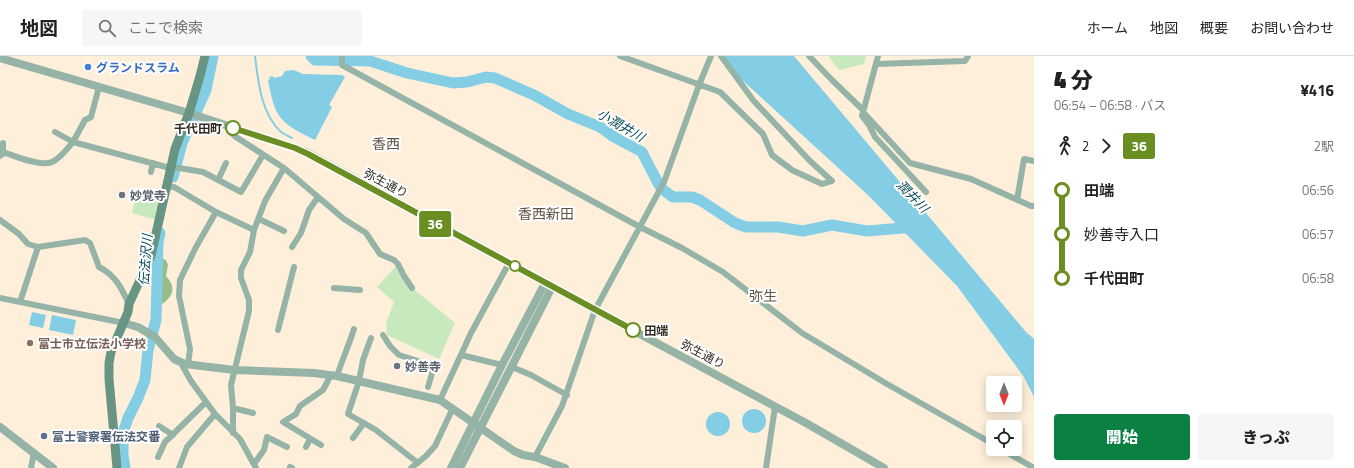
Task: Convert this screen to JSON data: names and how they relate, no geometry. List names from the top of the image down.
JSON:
{
  "streets": {
    "street": ["弥生通り"]
  },
  "districts": ["香西", "香西新田", "弥生"],
  "water": ["小潤井川", "潤井川", "伝法沢川"],
  "places": [
    "グランドスラム",
    "千代田町",
    "妙覚寺",
    "田端",
    "富士市立伝法小学校",
    "妙善寺",
    "富士警察署伝法交番"
  ],
  "lines": ["bus line 36"],
  "north": "bottom",
  "page": {
    "header": "地図",
    "search": "ここで検索",
    "nav": [
      "ホーム",
      "地図",
      "概要",
      "お問い合わせ"
    ],
    "on_map": "36",
    "heading": ["4 分", "06:54 – 06:58 · バス", "¥416"],
    "legs": ["2", "36", "2駅"],
    "list": [
      {
        "name": "田端",
        "value": "06:56"
      },
      {
        "name": "妙善寺入口",
        "value": "06:57"
      },
      {
        "name": "千代田町",
        "value": "06:58"
      }
    ],
    "buttons": ["開始", "きっぷ"]
  }
}
